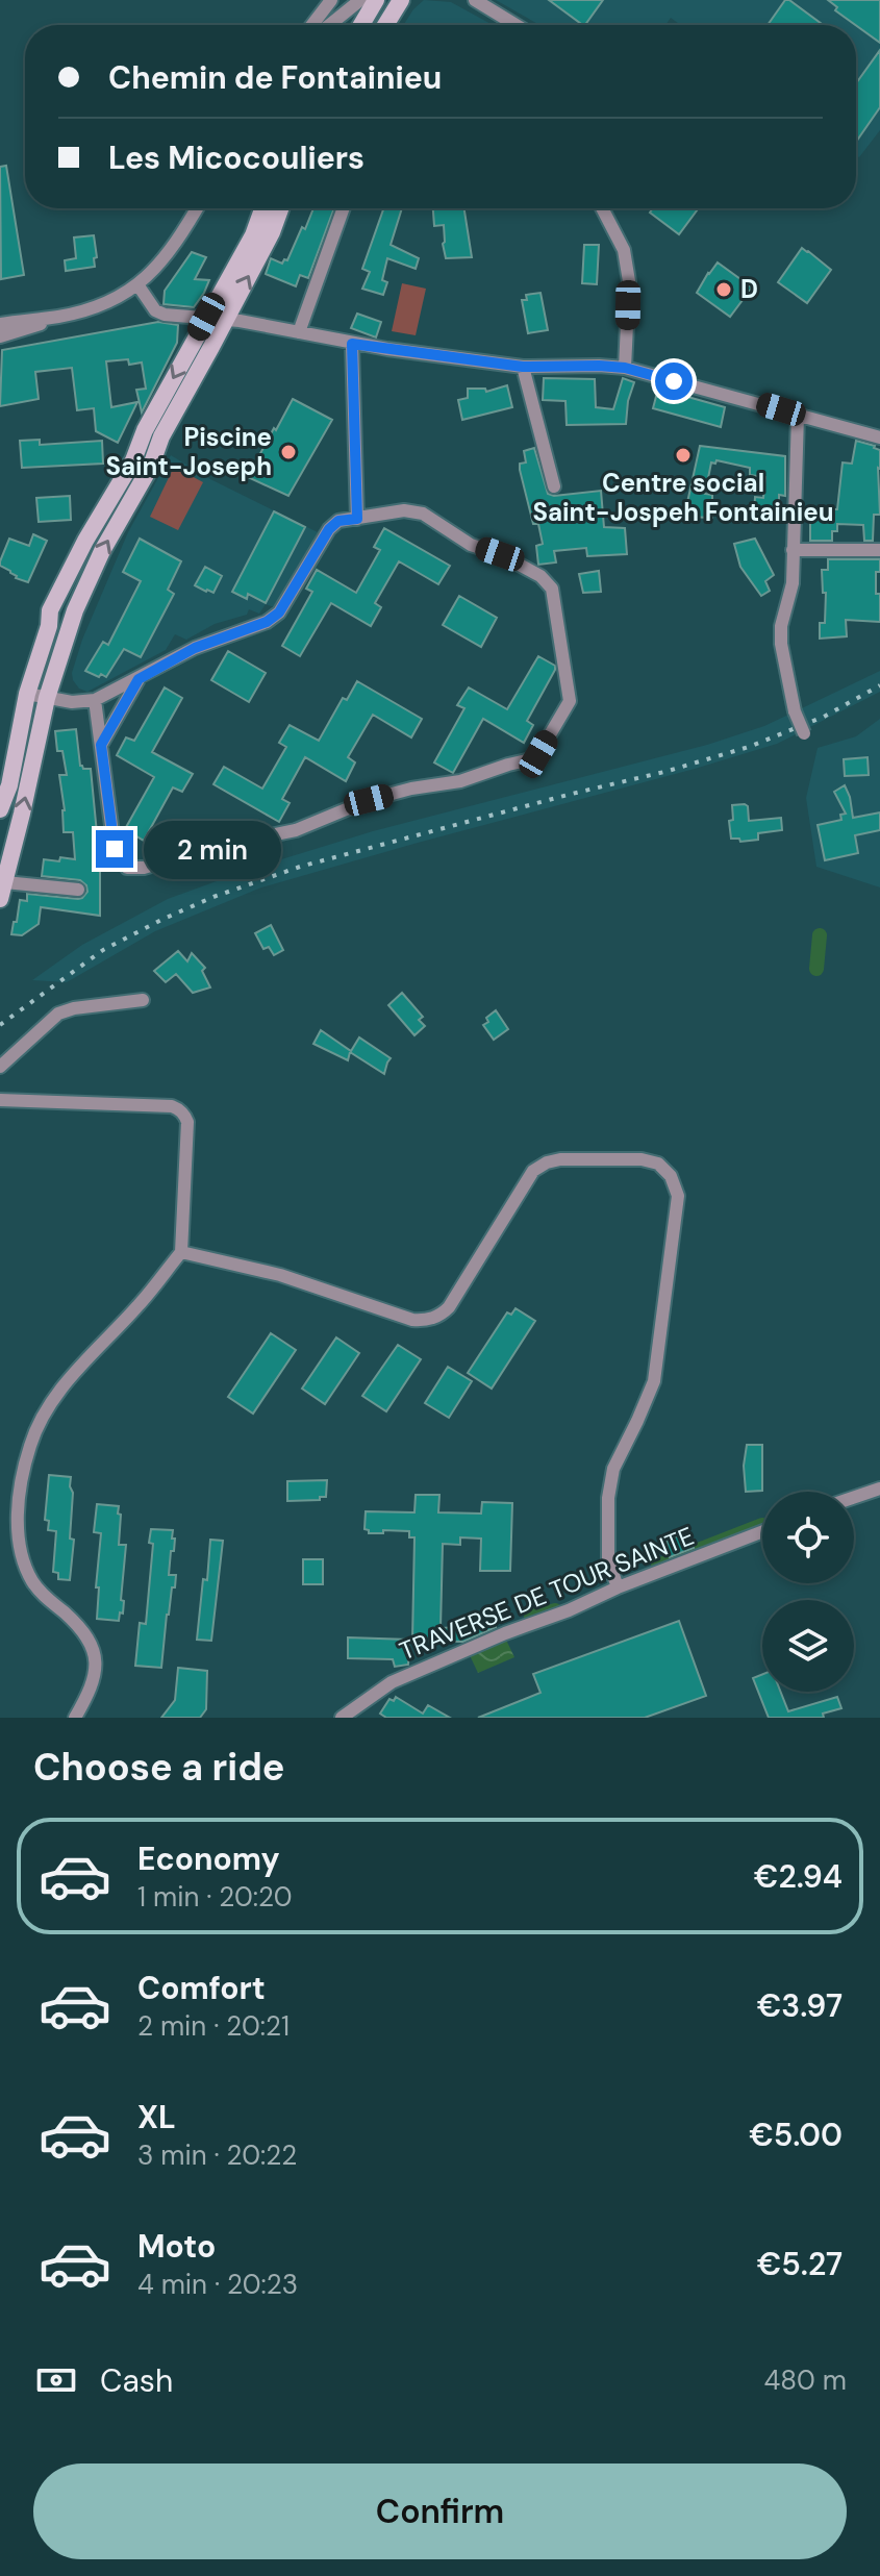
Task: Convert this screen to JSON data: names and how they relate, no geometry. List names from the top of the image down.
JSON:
{
  "streets": {
    "street": ["TRAVERSE DE TOUR SAINTE"]
  },
  "places": ["D", "Piscine Saint-Joseph", "Centre social Saint-Jospeh Fontainieu"],
  "page": {
    "banner": ["Chemin de Fontainieu", "Les Micocouliers"],
    "bubble": "2 min",
    "heading": "Choose a ride",
    "list": [
      {
        "name": "Economy",
        "note": "1 min · 20:20",
        "value": "€2.94"
      },
      {
        "name": "Comfort",
        "note": "2 min · 20:21",
        "value": "€3.97"
      },
      {
        "name": "XL",
        "note": "3 min · 20:22",
        "value": "€5.00"
      },
      {
        "name": "Moto",
        "note": "4 min · 20:23",
        "value": "€5.27"
      }
    ],
    "pay": ["Cash", "480 m"],
    "buttons": "Confirm"
  }
}
